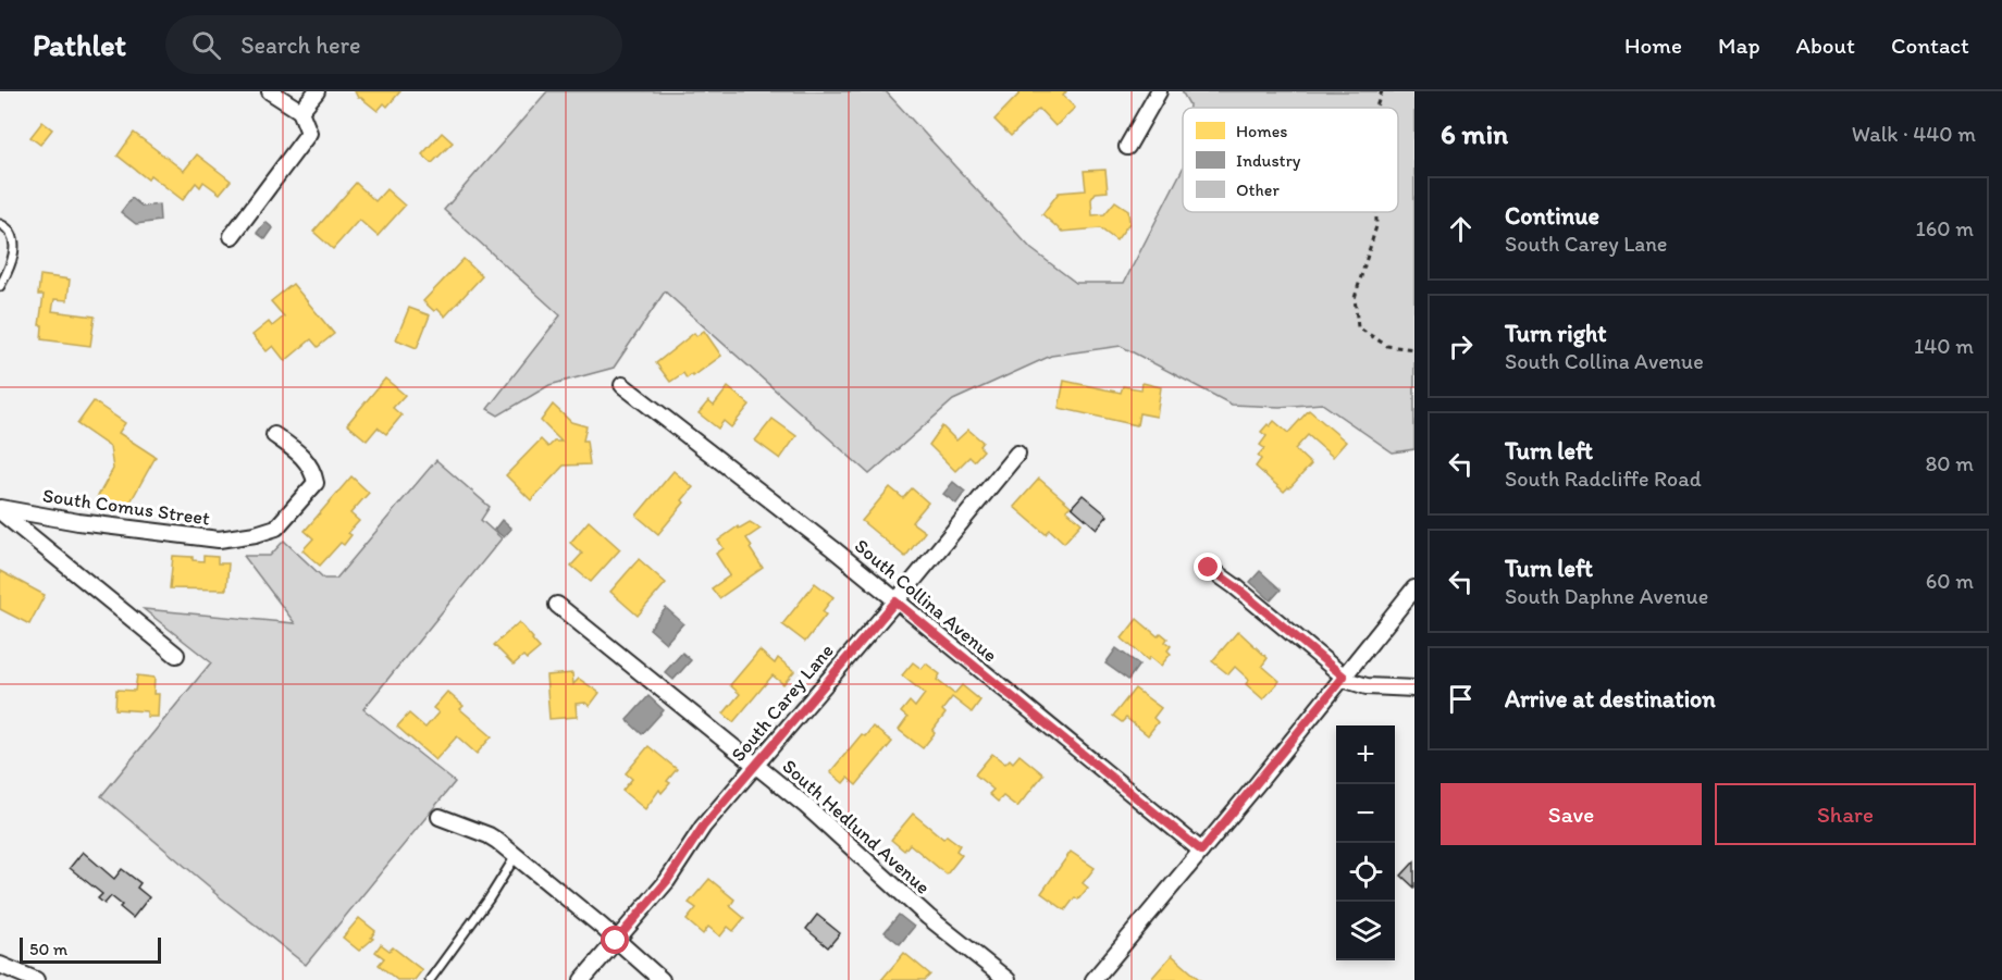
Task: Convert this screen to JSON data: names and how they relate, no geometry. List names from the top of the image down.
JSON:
{
  "streets": {
    "street": [
      "South Comus Street",
      "South Collina Avenue",
      "South Carey Lane",
      "South Hedlund Avenue"
    ]
  },
  "crossings": [
    ["South Collina Avenue", "South Carey Lane"],
    ["South Carey Lane", "South Hedlund Avenue"]
  ],
  "legend": ["Homes", "Industry", "Other"],
  "scale_bar": "50 m",
  "page": {
    "header": "Pathlet",
    "search": "Search here",
    "nav": [
      "Home",
      "Map",
      "About",
      "Contact"
    ],
    "heading": ["6 min", "Walk · 440 m"],
    "list": [
      ["Continue", "South Carey Lane", "160 m"],
      ["Turn right", "South Collina Avenue", "140 m"],
      ["Turn left", "South Radcliffe Road", "80 m"],
      ["Turn left", "South Daphne Avenue", "60 m"],
      "Arrive at destination"
    ],
    "map_buttons": ["+", "−"],
    "buttons": ["Save", "Share"],
    "scale": "50 m"
  }
}
